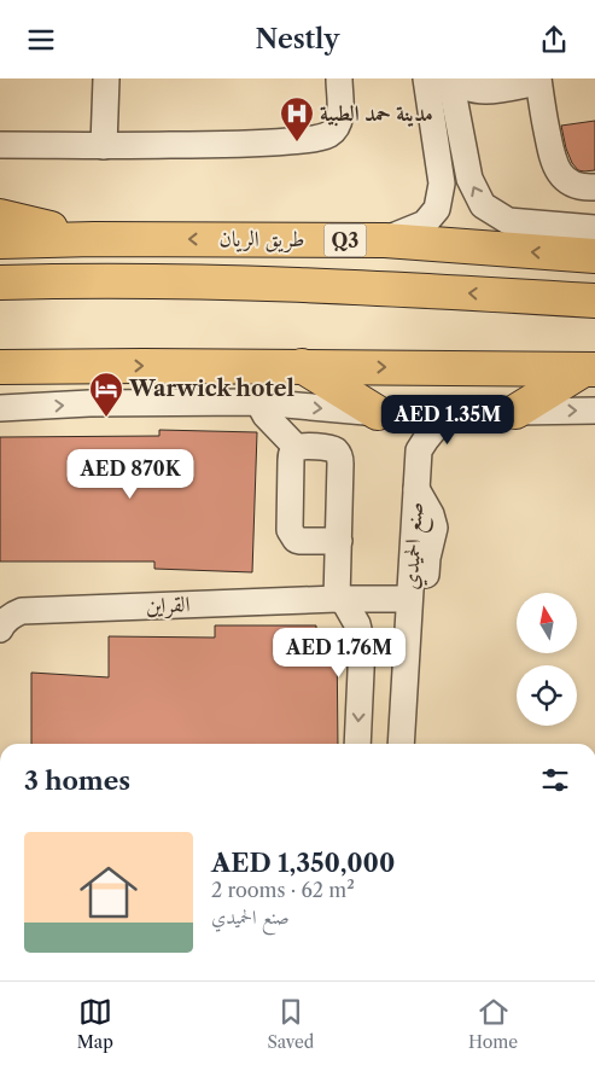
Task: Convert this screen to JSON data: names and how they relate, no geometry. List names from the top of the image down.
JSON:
{
  "streets": {
    "highway": ["طريق الريان", "Q3"],
    "street": ["صنع الحميدي", "القراين"]
  },
  "crossings": [
    ["صنع الحميدي", "القراين"]
  ],
  "places": {
    "hospital": ["مدينة حمد الطبية"],
    "hotel": ["Warwick hotel"]
  },
  "north": "top",
  "page": {
    "header": "Nestly",
    "price": ["AED 1.35M", "AED 870K", "AED 1.76M"],
    "heading": "3 homes",
    "list": [
      {
        "name": "AED 1,350,000",
        "note": "2 rooms · 62 m² · صنع الحميدي"
      }
    ],
    "tabs": ["Map", "Saved", "Home"]
  }
}
